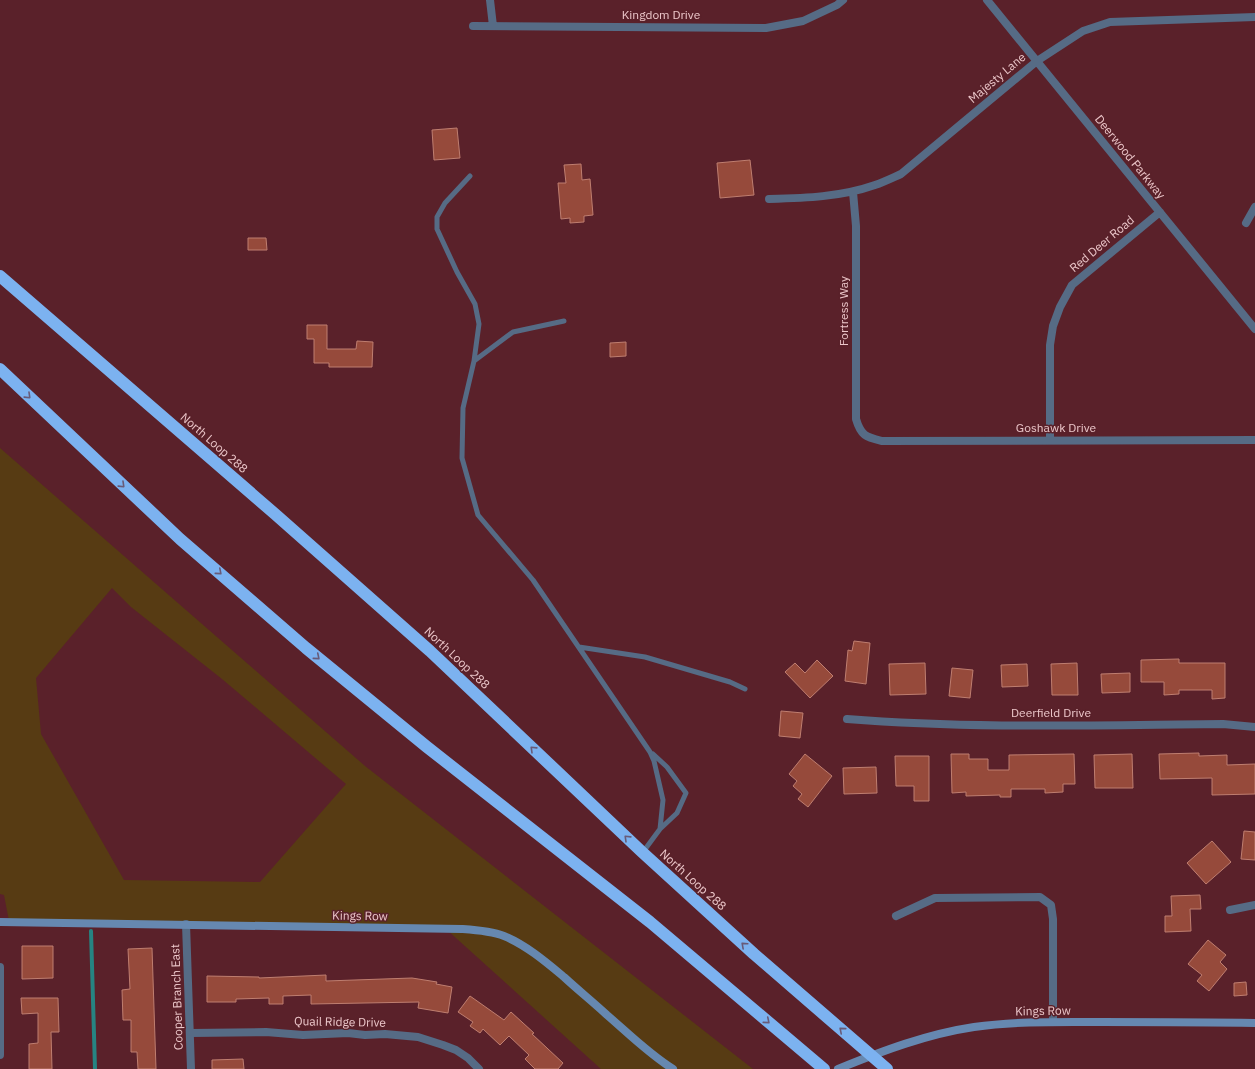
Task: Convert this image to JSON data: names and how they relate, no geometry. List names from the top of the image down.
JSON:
{
  "streets": {
    "highway": ["North Loop 288"],
    "street": [
      "Kingdom Drive",
      "Majesty Lane",
      "Deerwood Parkway",
      "Red Deer Road",
      "Fortress Way",
      "Goshawk Drive",
      "Deerfield Drive",
      "Kings Row",
      "Cooper Branch East",
      "Quail Ridge Drive"
    ]
  },
  "crossings": [
    ["Majesty Lane", "Deerwood Parkway"],
    ["Majesty Lane", "Fortress Way"],
    ["Deerwood Parkway", "Red Deer Road"],
    ["Red Deer Road", "Goshawk Drive"],
    ["Fortress Way", "Goshawk Drive"],
    ["North Loop 288", "Kings Row"],
    ["Kings Row", "Cooper Branch East"],
    ["Cooper Branch East", "Quail Ridge Drive"]
  ]
}
